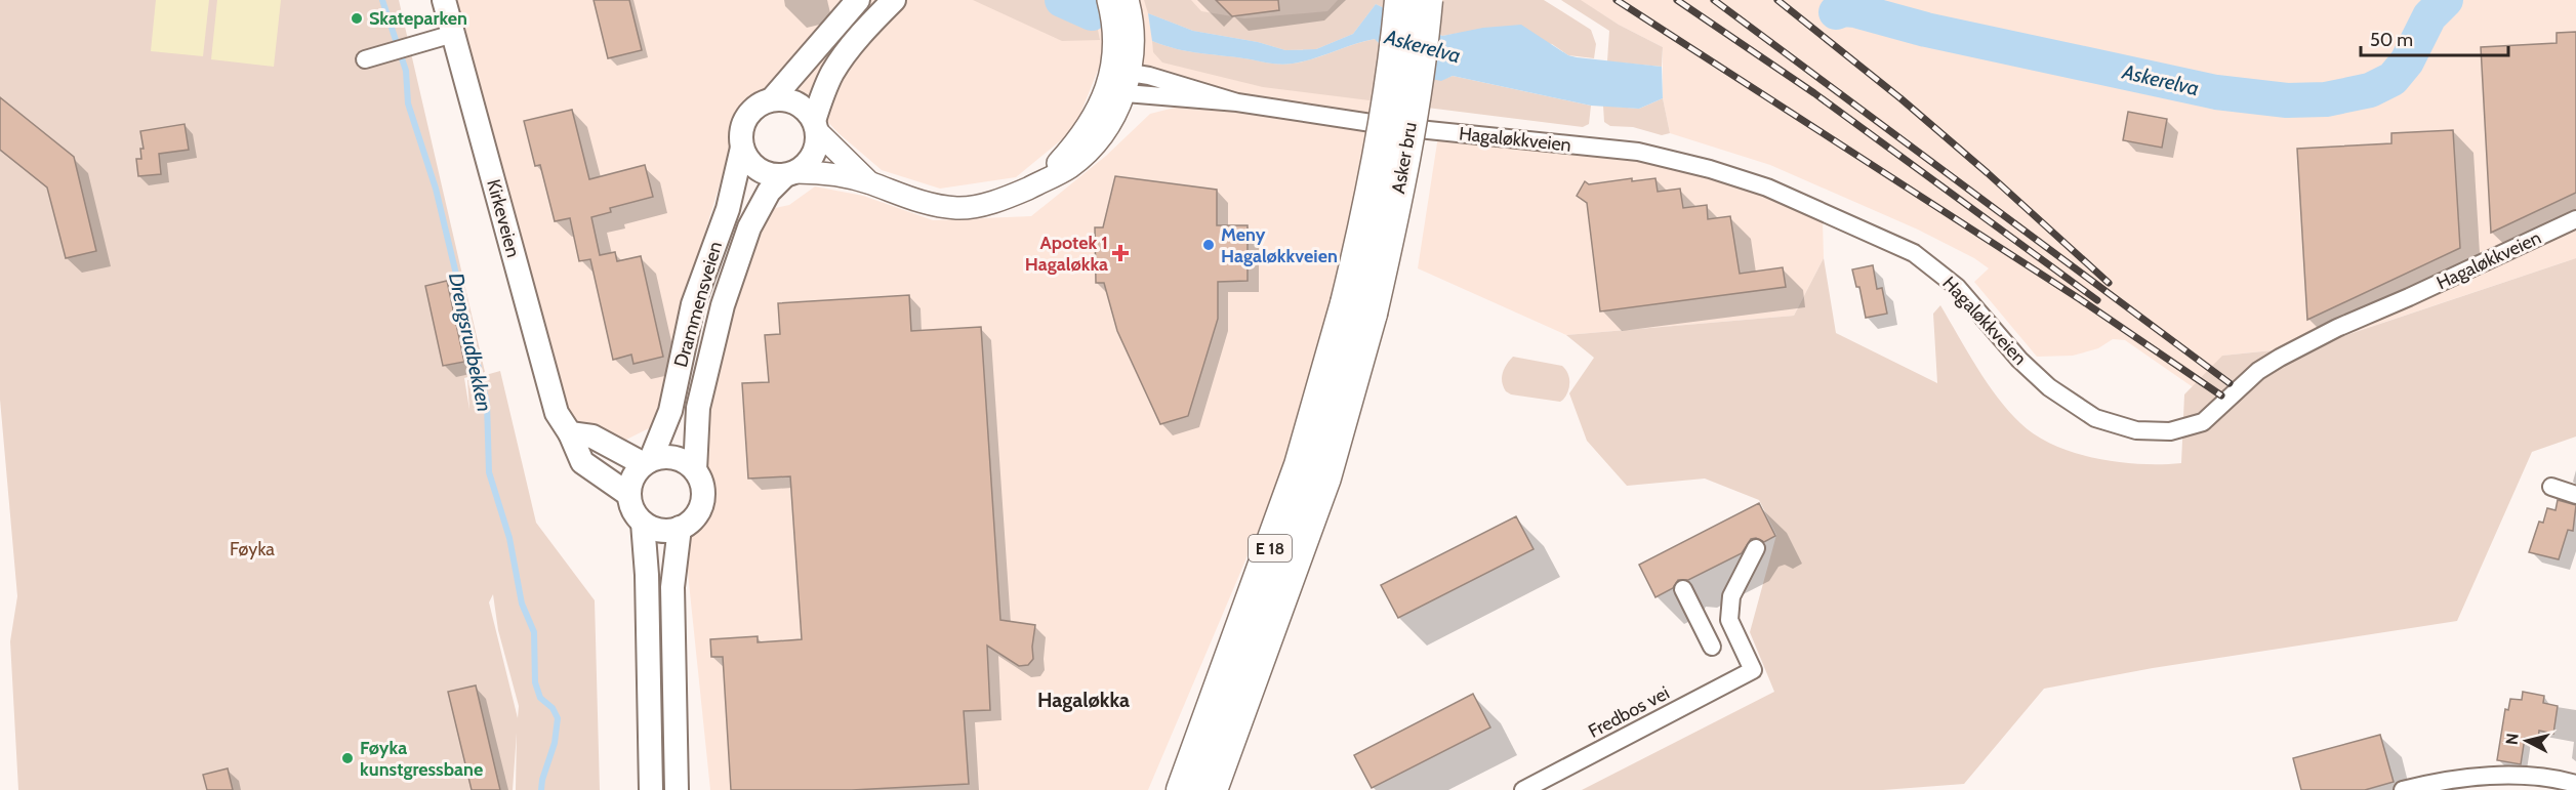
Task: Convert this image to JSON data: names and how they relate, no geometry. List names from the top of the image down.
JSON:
{
  "streets": {
    "highway": ["Asker bru", "E 18"],
    "main road": ["Kirkeveien", "Drammensveien"],
    "street": ["Hagaløkkveien", "Fredbos vei"]
  },
  "crossings": [
    ["Asker bru", "E 18"],
    ["Kirkeveien", "Drammensveien"]
  ],
  "districts": ["Hagaløkka"],
  "water": ["Askerelva", "Drengsrudbekken"],
  "parks": ["Føyka"],
  "places": {
    "other": ["Skateparken", "Meny Hagaløkkveien", "Føyka kunstgressbane"],
    "health": ["Apotek 1 Hagaløkka"]
  },
  "scale_bar": "50 m",
  "north": "left"
}
